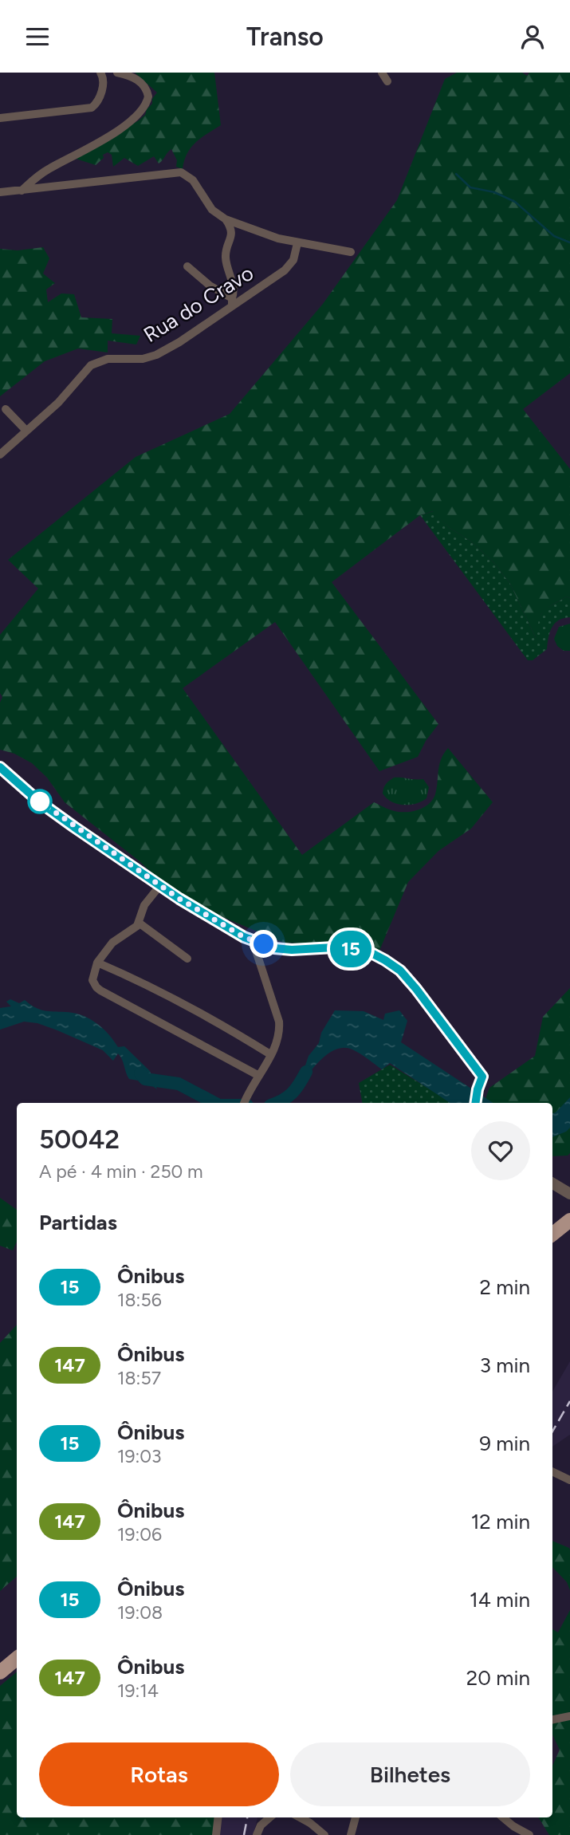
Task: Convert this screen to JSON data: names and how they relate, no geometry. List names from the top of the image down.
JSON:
{
  "streets": {
    "street": ["Rua do Cravo"]
  },
  "lines": ["bus line 15"],
  "page": {
    "header": "Transo",
    "on_map": "15",
    "heading": [
      ["50042", "A pé · 4 min · 250 m"],
      "Partidas"
    ],
    "list": [
      {
        "mark": "15",
        "name": "Ônibus",
        "note": "18:56",
        "value": "2 min"
      },
      {
        "mark": "147",
        "name": "Ônibus",
        "note": "18:57",
        "value": "3 min"
      },
      {
        "mark": "15",
        "name": "Ônibus",
        "note": "19:03",
        "value": "9 min"
      },
      {
        "mark": "147",
        "name": "Ônibus",
        "note": "19:06",
        "value": "12 min"
      },
      {
        "mark": "15",
        "name": "Ônibus",
        "note": "19:08",
        "value": "14 min"
      },
      {
        "mark": "147",
        "name": "Ônibus",
        "note": "19:14",
        "value": "20 min"
      }
    ],
    "buttons": ["Rotas", "Bilhetes"]
  }
}
